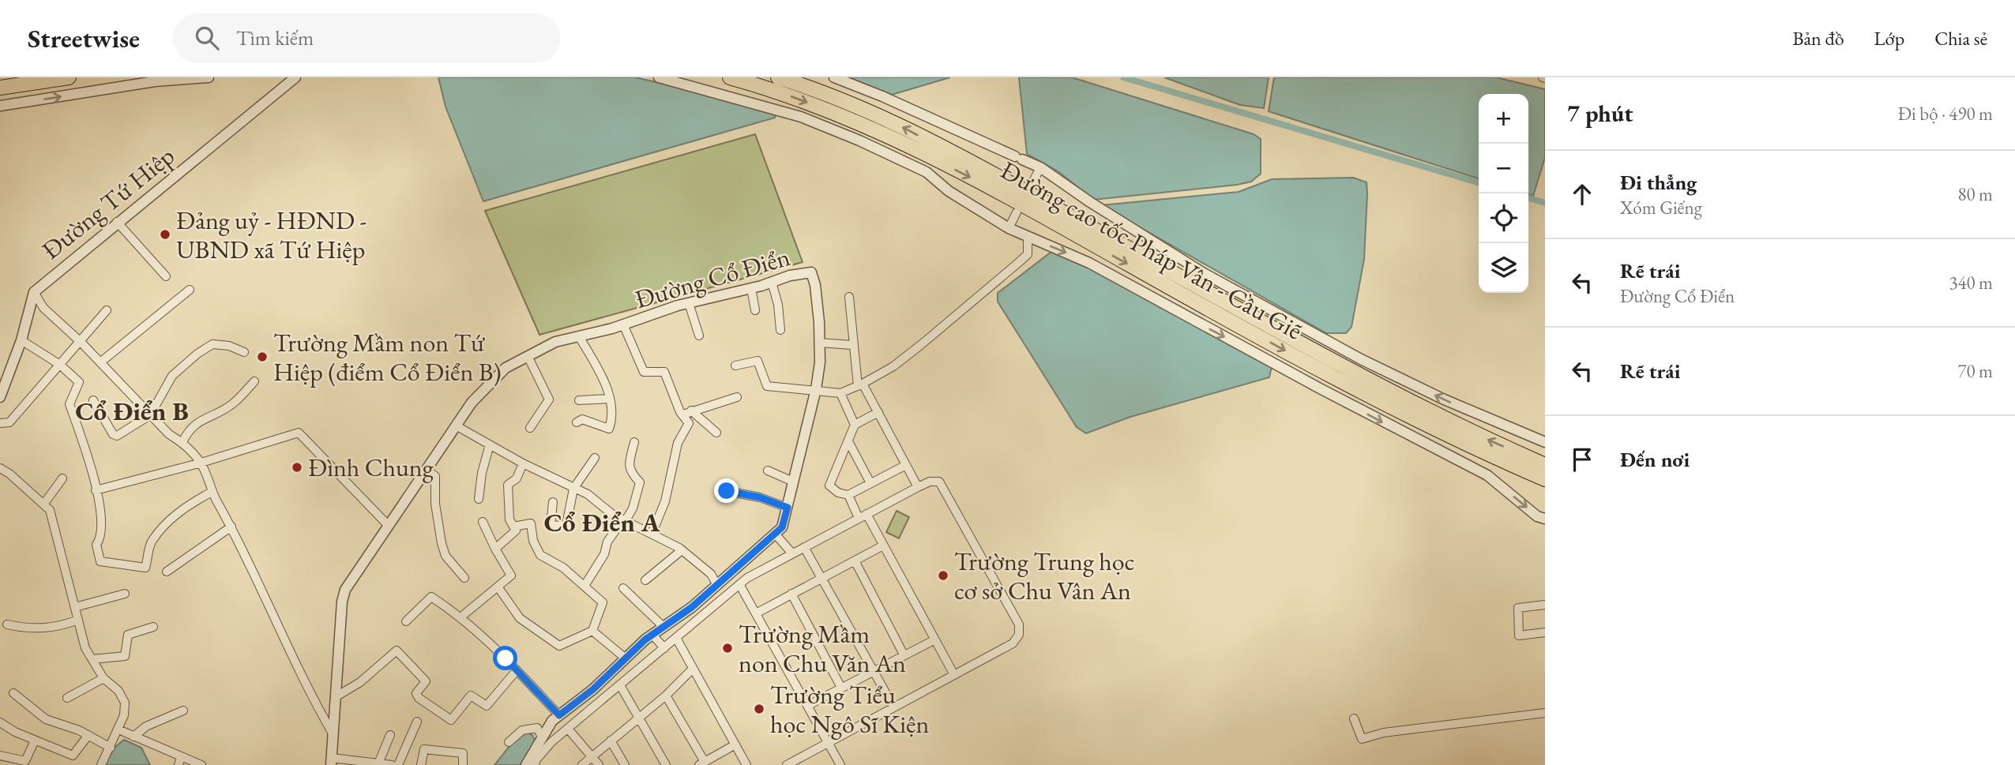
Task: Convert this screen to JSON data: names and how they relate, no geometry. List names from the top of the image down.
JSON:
{
  "streets": {
    "highway": ["Đường cao tốc Pháp Vân - Cầu Giẽ"],
    "street": ["Đường Tứ Hiệp", "Đường Cổ Điển"]
  },
  "districts": ["Cổ Điển B", "Cổ Điển A"],
  "places": [
    "Đảng uỷ - HĐND - UBND xã Tứ Hiệp",
    "Trường Mầm non Tứ Hiệp (điểm Cổ Điển B)",
    "Đình Chung",
    "Trường Trung học cơ sở Chu Vân An",
    "Trường Mầm non Chu Văn An",
    "Trường Tiểu học Ngô Sĩ Kiện"
  ],
  "page": {
    "header": "Streetwise",
    "search": "Tìm kiếm",
    "nav": ["Bản đồ", "Lớp", "Chia sẻ"],
    "heading": ["7 phút", "Đi bộ · 490 m"],
    "map_buttons": ["+", "−"],
    "list": [
      ["Đi thẳng", "Xóm Giếng", "80 m"],
      ["Rẽ trái", "Đường Cổ Điển", "340 m"],
      ["Rẽ trái", "70 m"],
      "Đến nơi"
    ]
  }
}
